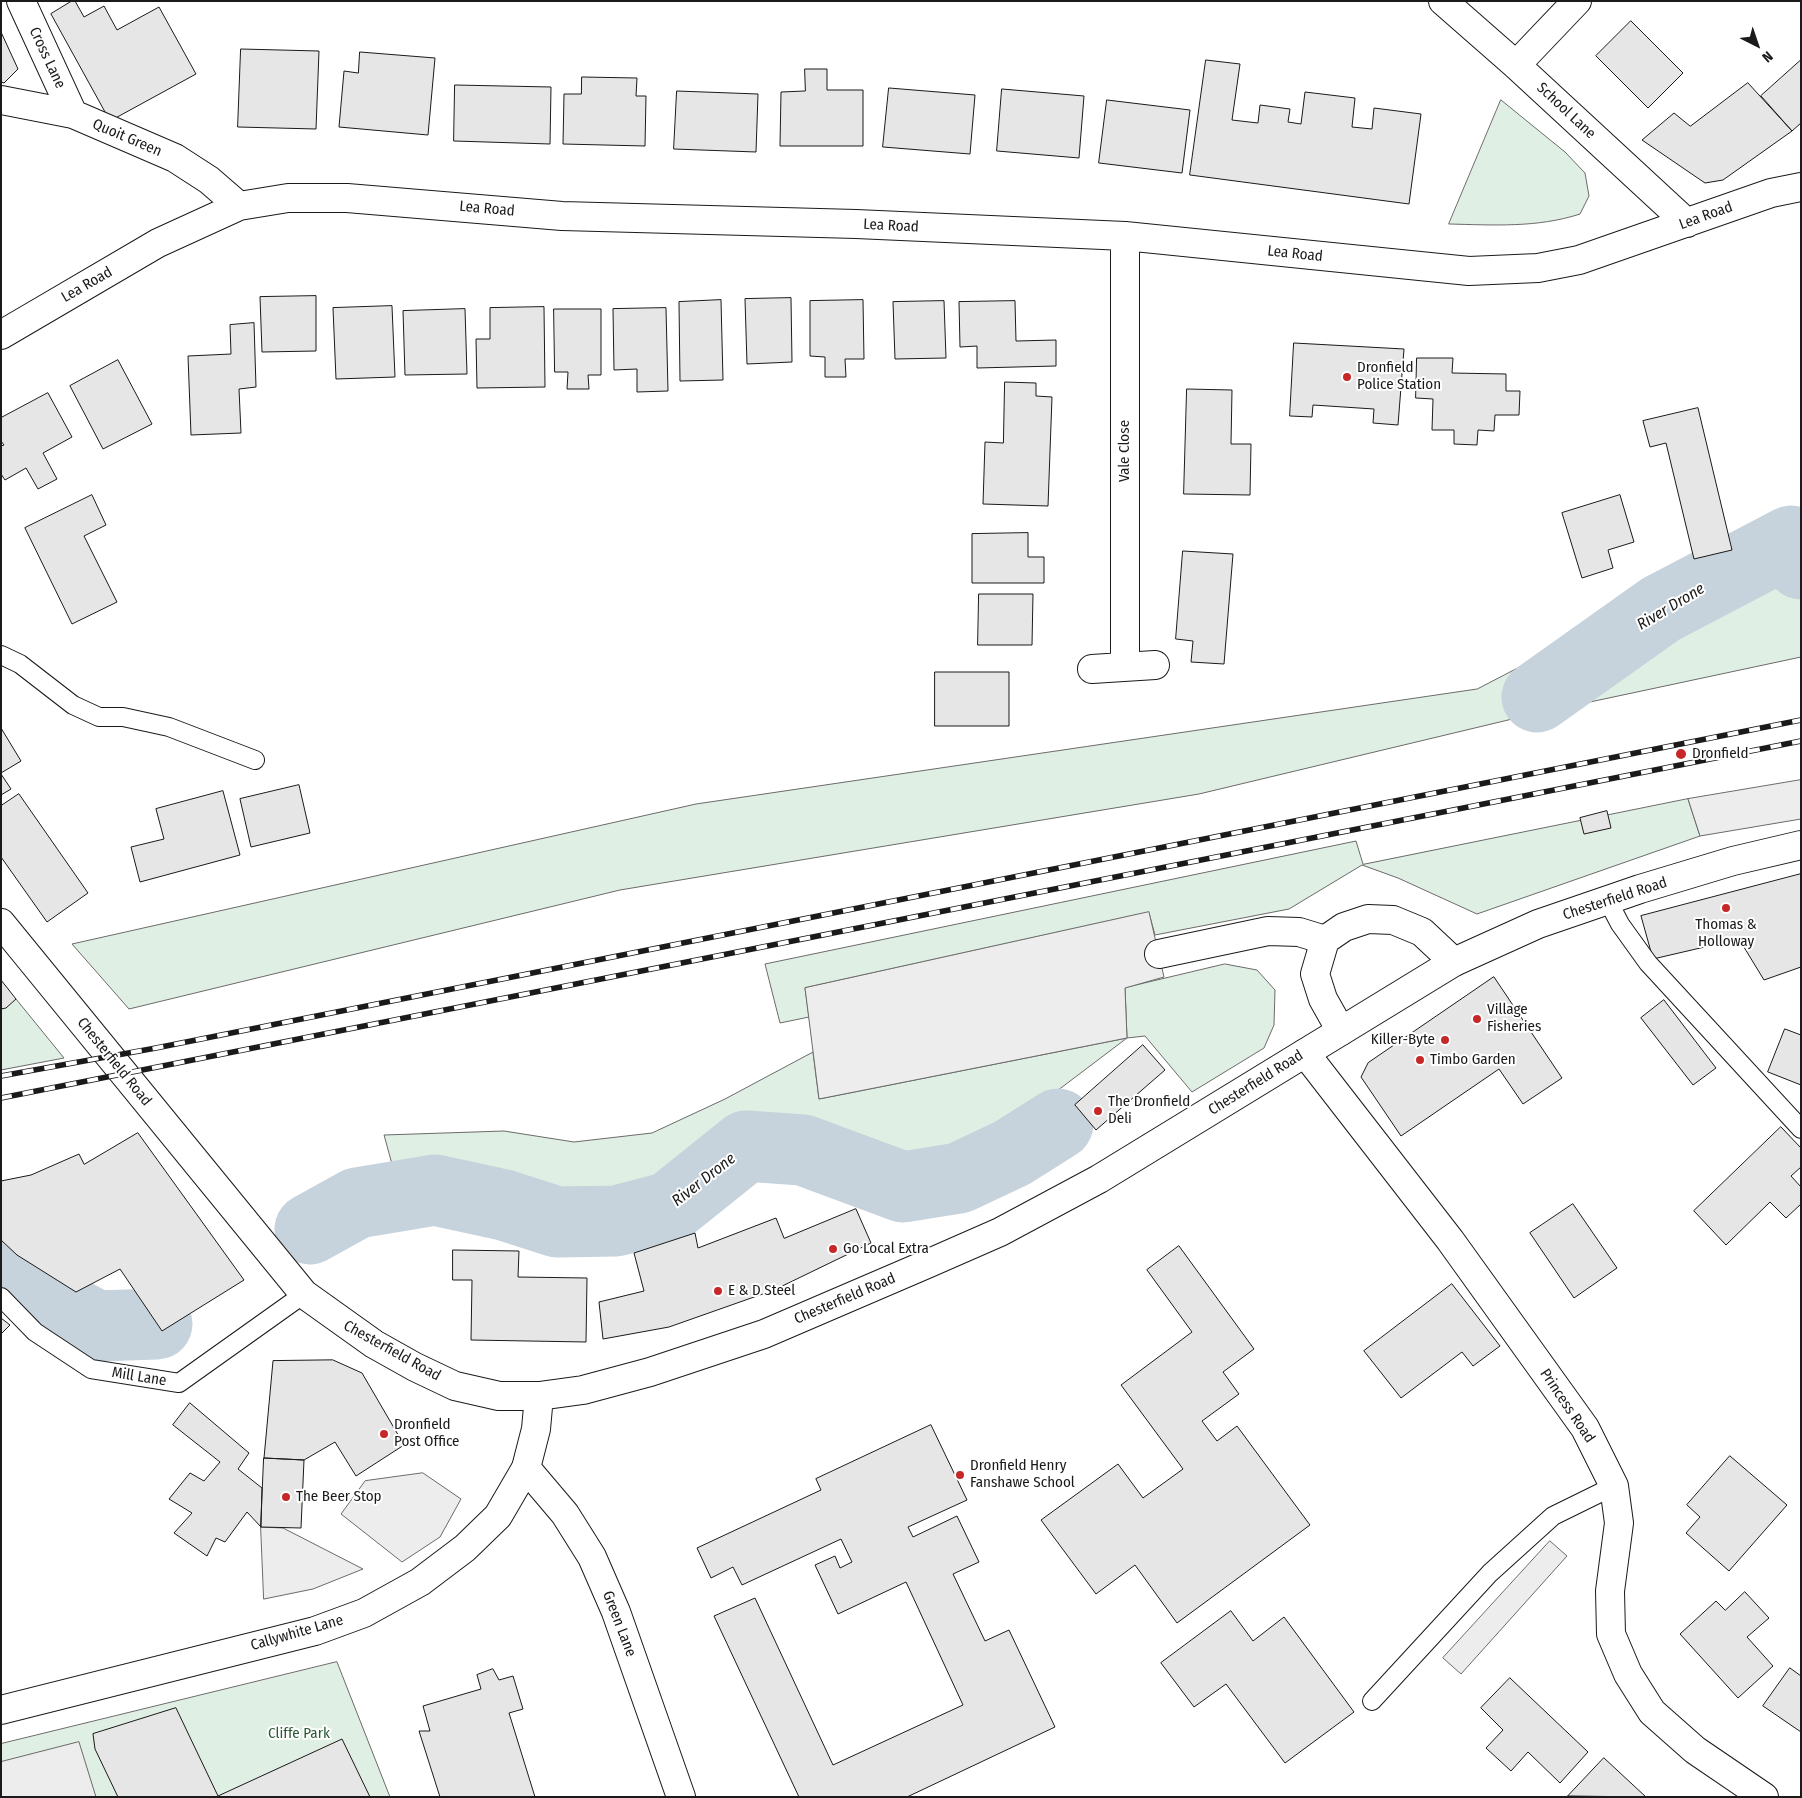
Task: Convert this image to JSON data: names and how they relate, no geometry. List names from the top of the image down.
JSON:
{
  "streets": {
    "street": [
      "Cross Lane",
      "School Lane",
      "Quoit Green",
      "Lea Road",
      "Vale Close",
      "Chesterfield Road",
      "Princess Road",
      "Green Lane",
      "Callywhite Lane"
    ],
    "lane": ["Mill Lane"]
  },
  "crossings": [
    ["Cross Lane", "Quoit Green"],
    ["School Lane", "Lea Road"],
    ["Quoit Green", "Lea Road"],
    ["Lea Road", "Vale Close"],
    ["Chesterfield Road", "Mill Lane"],
    ["Chesterfield Road", "Princess Road"],
    ["Chesterfield Road", "Callywhite Lane"],
    ["Green Lane", "Callywhite Lane"]
  ],
  "water": ["River Drone"],
  "parks": ["Cliffe Park"],
  "places": [
    "Dronfield Police Station",
    "Dronfield",
    "Thomas & Holloway",
    "Village Fisheries",
    "Killer-Byte",
    "Timbo Garden",
    "The Dronfield Deli",
    "Go Local Extra",
    "E & D Steel",
    "Dronfield Post Office",
    "Dronfield Henry Fanshawe School",
    "The Beer Stop"
  ],
  "north": "bottom right"
}
